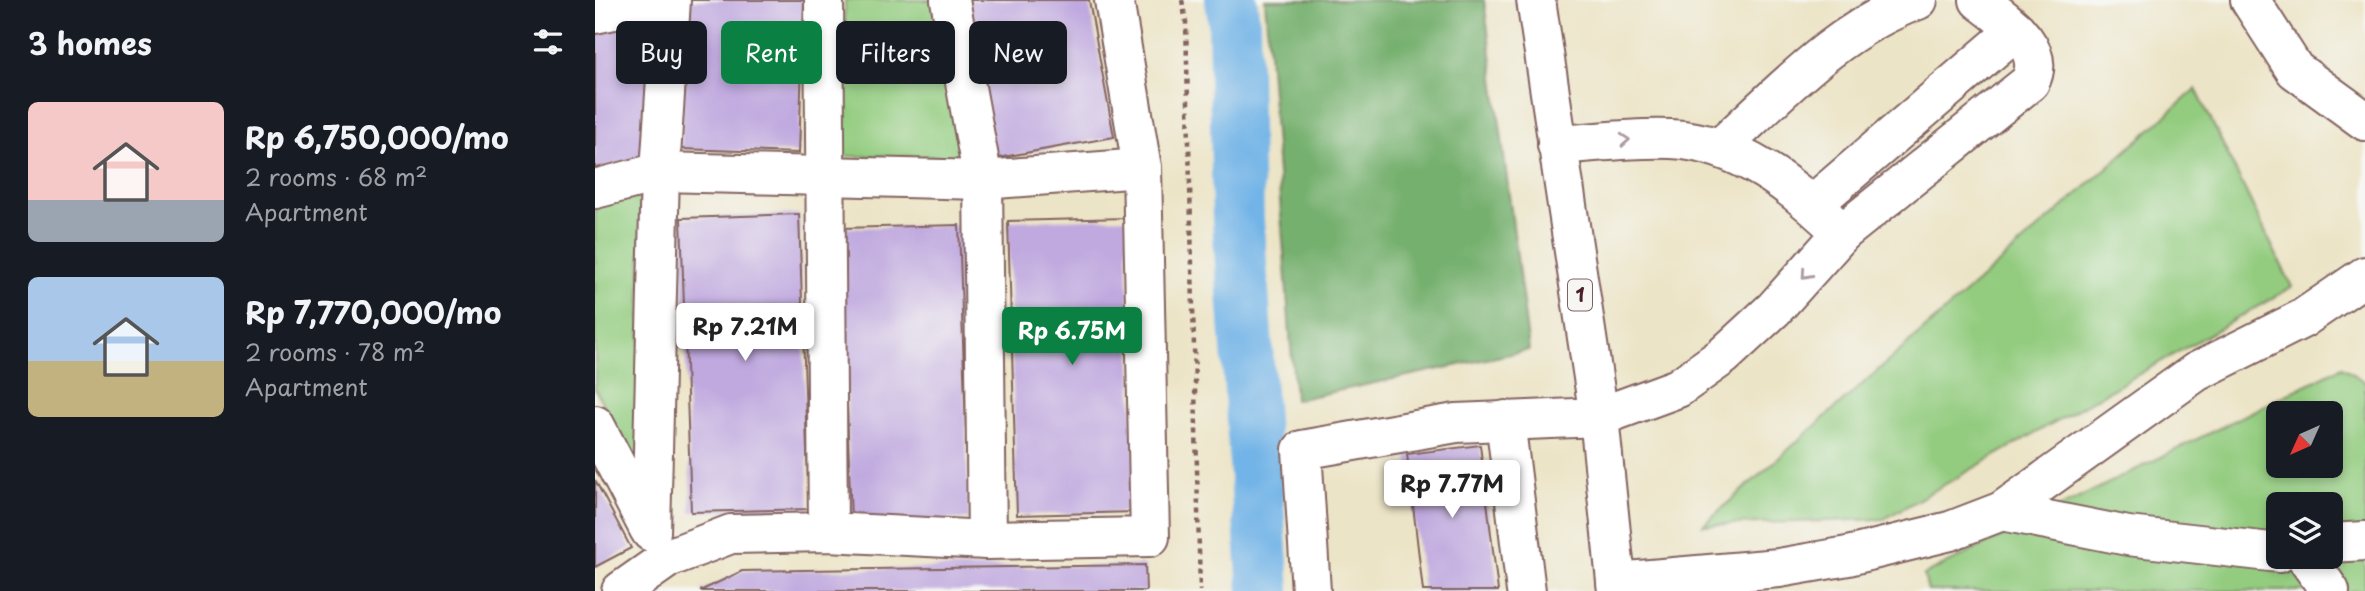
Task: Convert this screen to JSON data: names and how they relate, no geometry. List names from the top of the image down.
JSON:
{
  "streets": {
    "main road": ["1"]
  },
  "north": "bottom left",
  "page": {
    "heading": "3 homes",
    "chip": [
      "Buy",
      "Rent",
      "Filters",
      "New"
    ],
    "list": [
      {
        "name": "Rp 6,750,000/mo",
        "note": "2 rooms · 68 m² · Apartment"
      },
      {
        "name": "Rp 7,770,000/mo",
        "note": "2 rooms · 78 m² · Apartment"
      }
    ],
    "price": ["Rp 7.21M", "Rp 6.75M", "Rp 7.77M"]
  }
}
